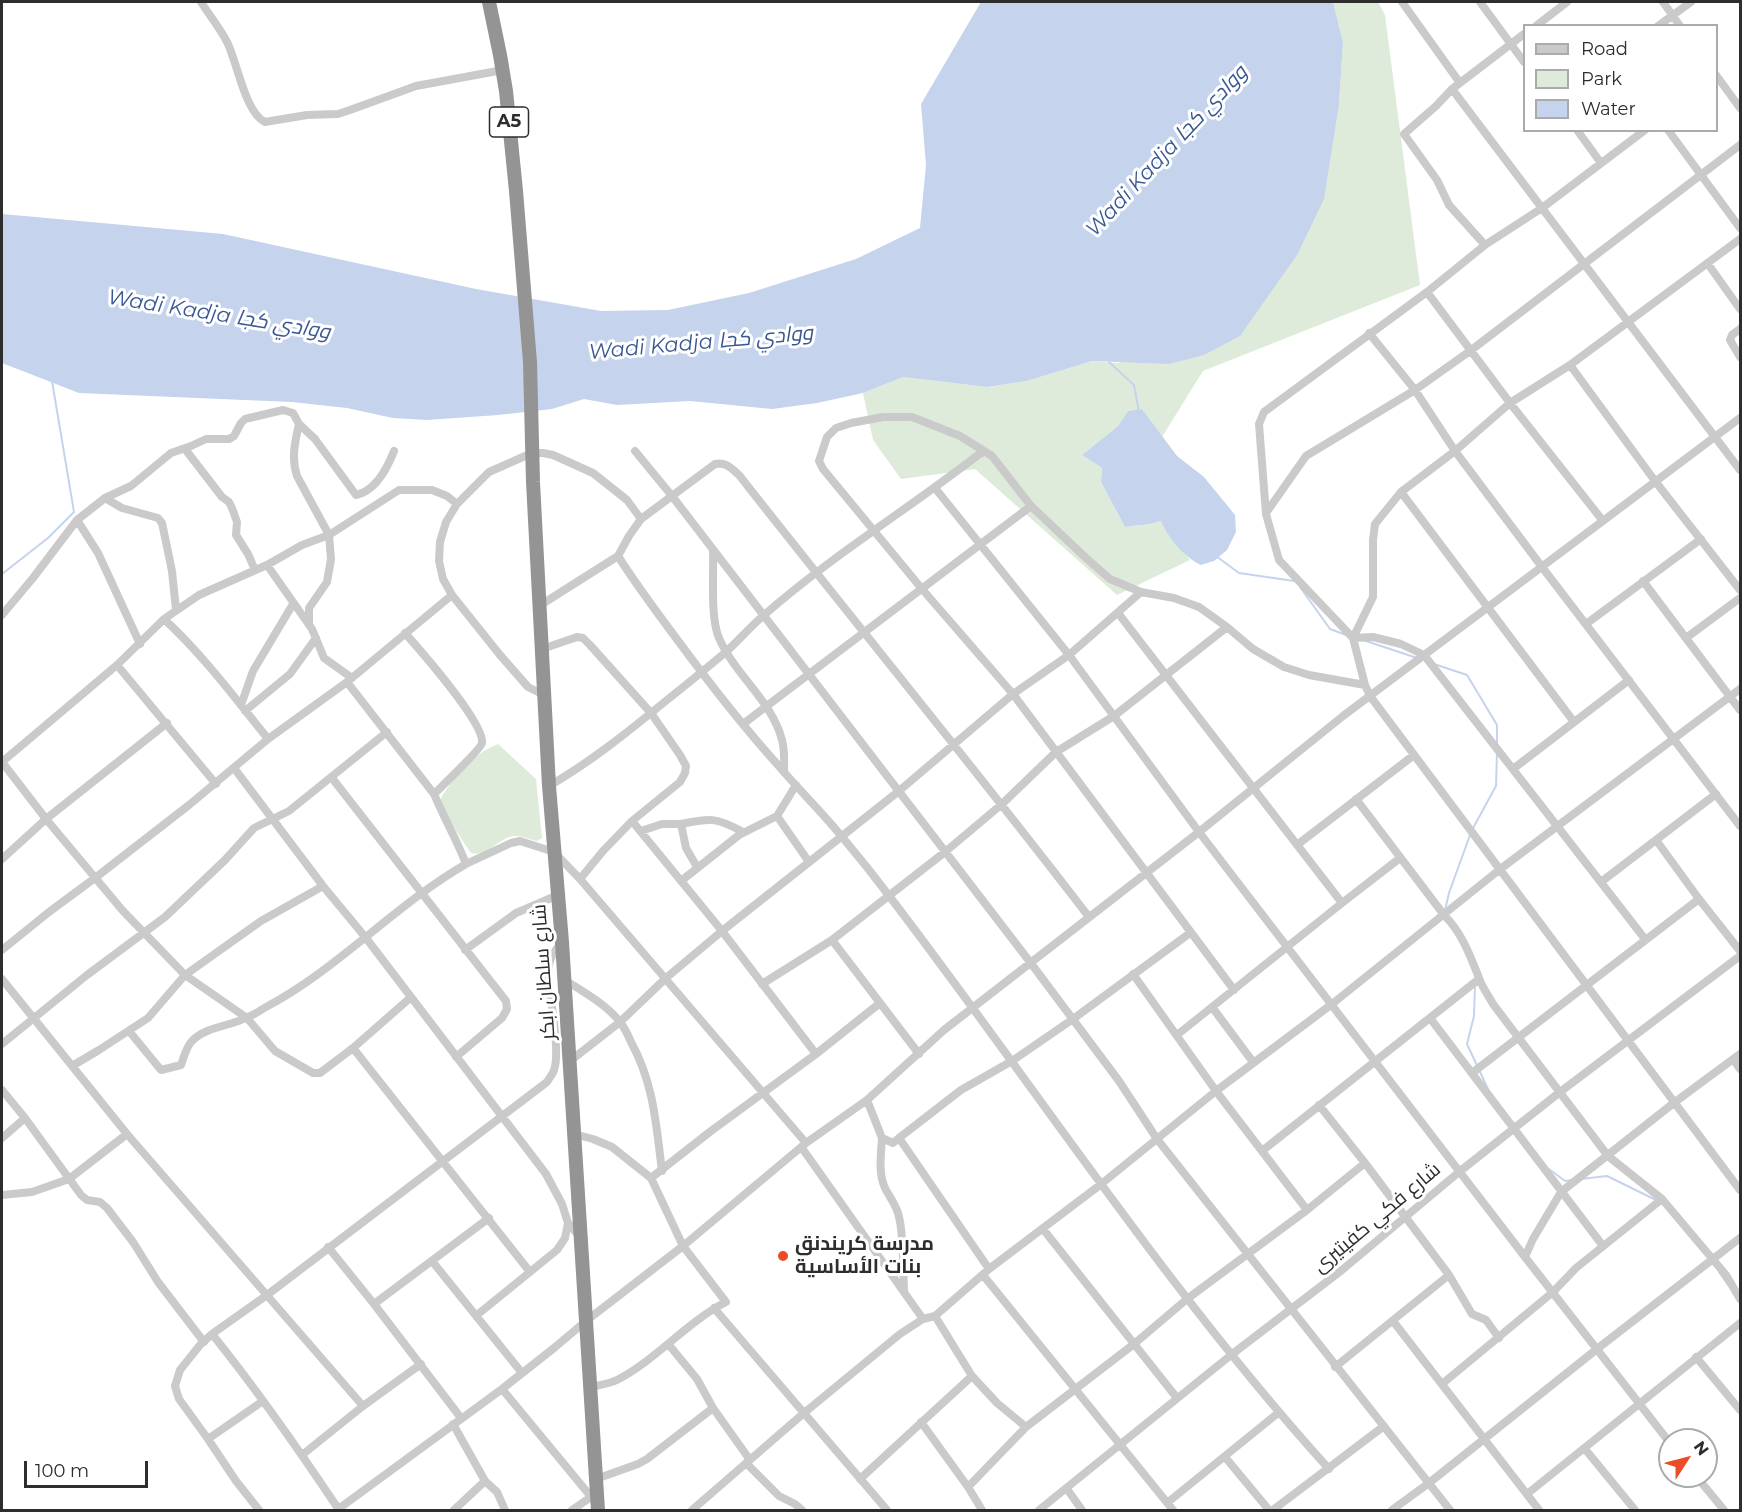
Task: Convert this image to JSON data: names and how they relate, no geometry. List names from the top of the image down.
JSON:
{
  "streets": {
    "highway": ["A5", "شارع سلطان ابكر"],
    "street": ["شارع فكي كفيتيرى"]
  },
  "crossings": [
    ["A5", "شارع سلطان ابكر"]
  ],
  "water": ["Wadi Kadja ووادي كجا"],
  "places": ["مدرسة كريندنق بنات الأساسية"],
  "legend": ["Road", "Park", "Water"],
  "scale_bar": "100 m",
  "north": "top right"
}
